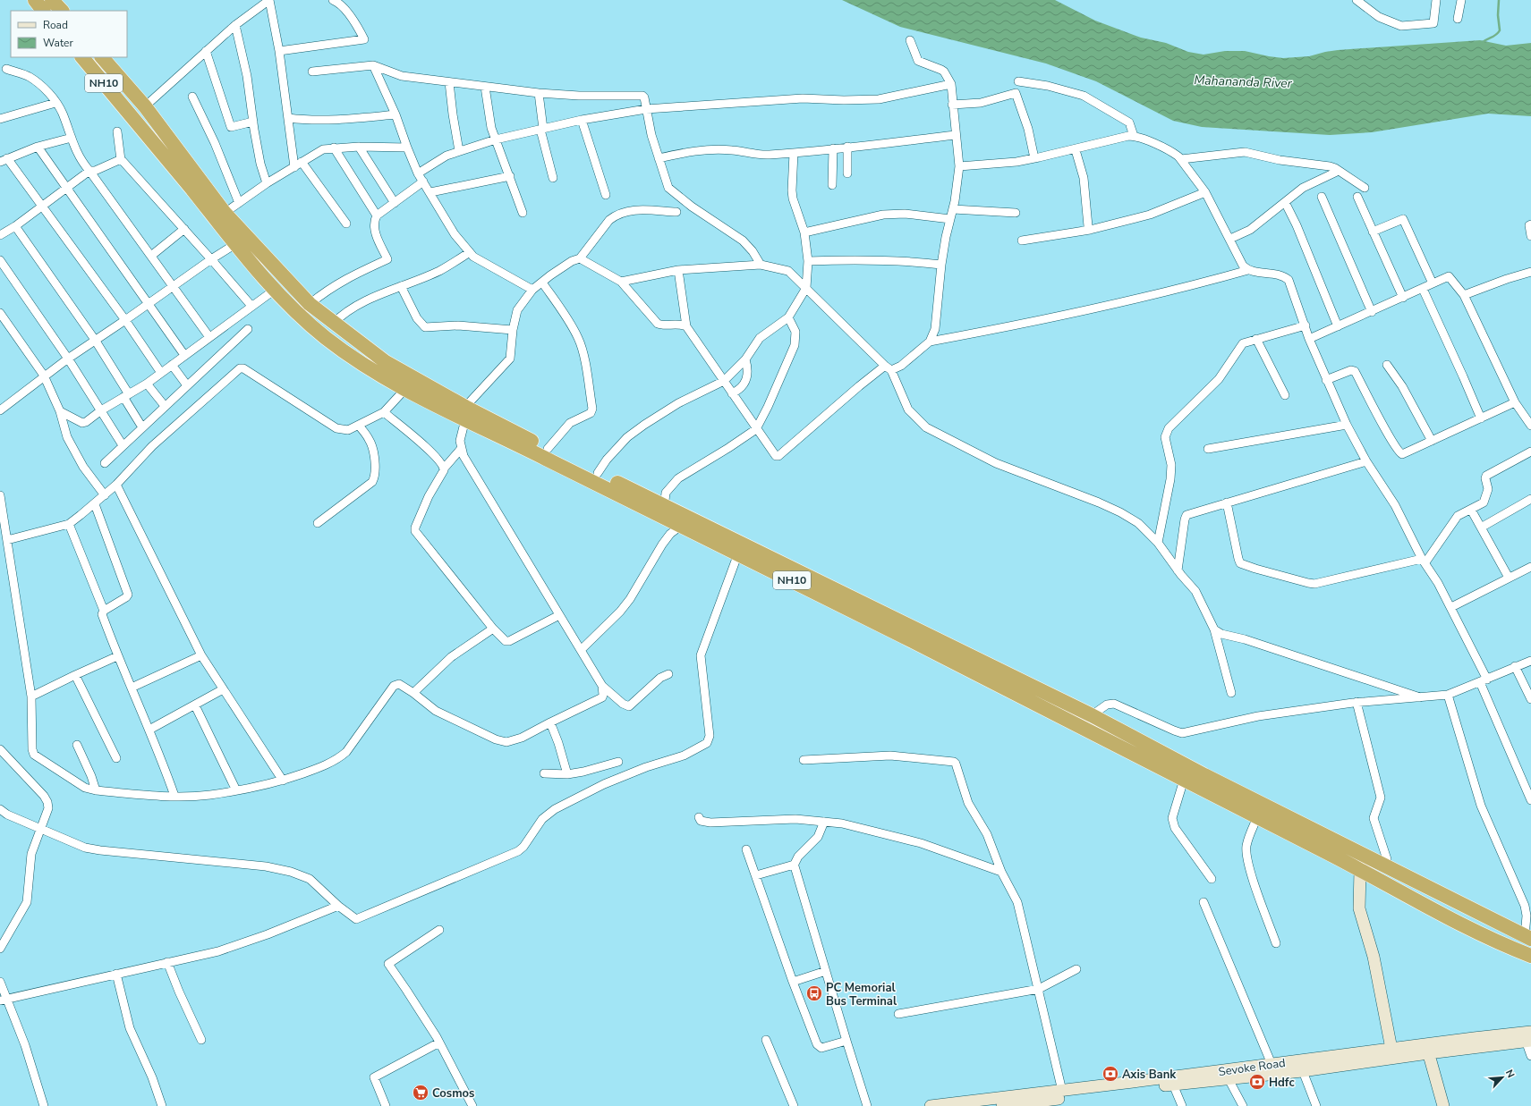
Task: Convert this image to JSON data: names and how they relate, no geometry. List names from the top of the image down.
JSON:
{
  "streets": {
    "highway": ["NH10"],
    "main road": ["Sevoke Road"]
  },
  "water": ["Mahananda River"],
  "places": {
    "bus stop": ["PC Memorial Bus Terminal"],
    "bank": ["Axis Bank", "Hdfc"],
    "supermarket": ["Cosmos"]
  },
  "legend": ["Road", "Water"],
  "north": "top right"
}
